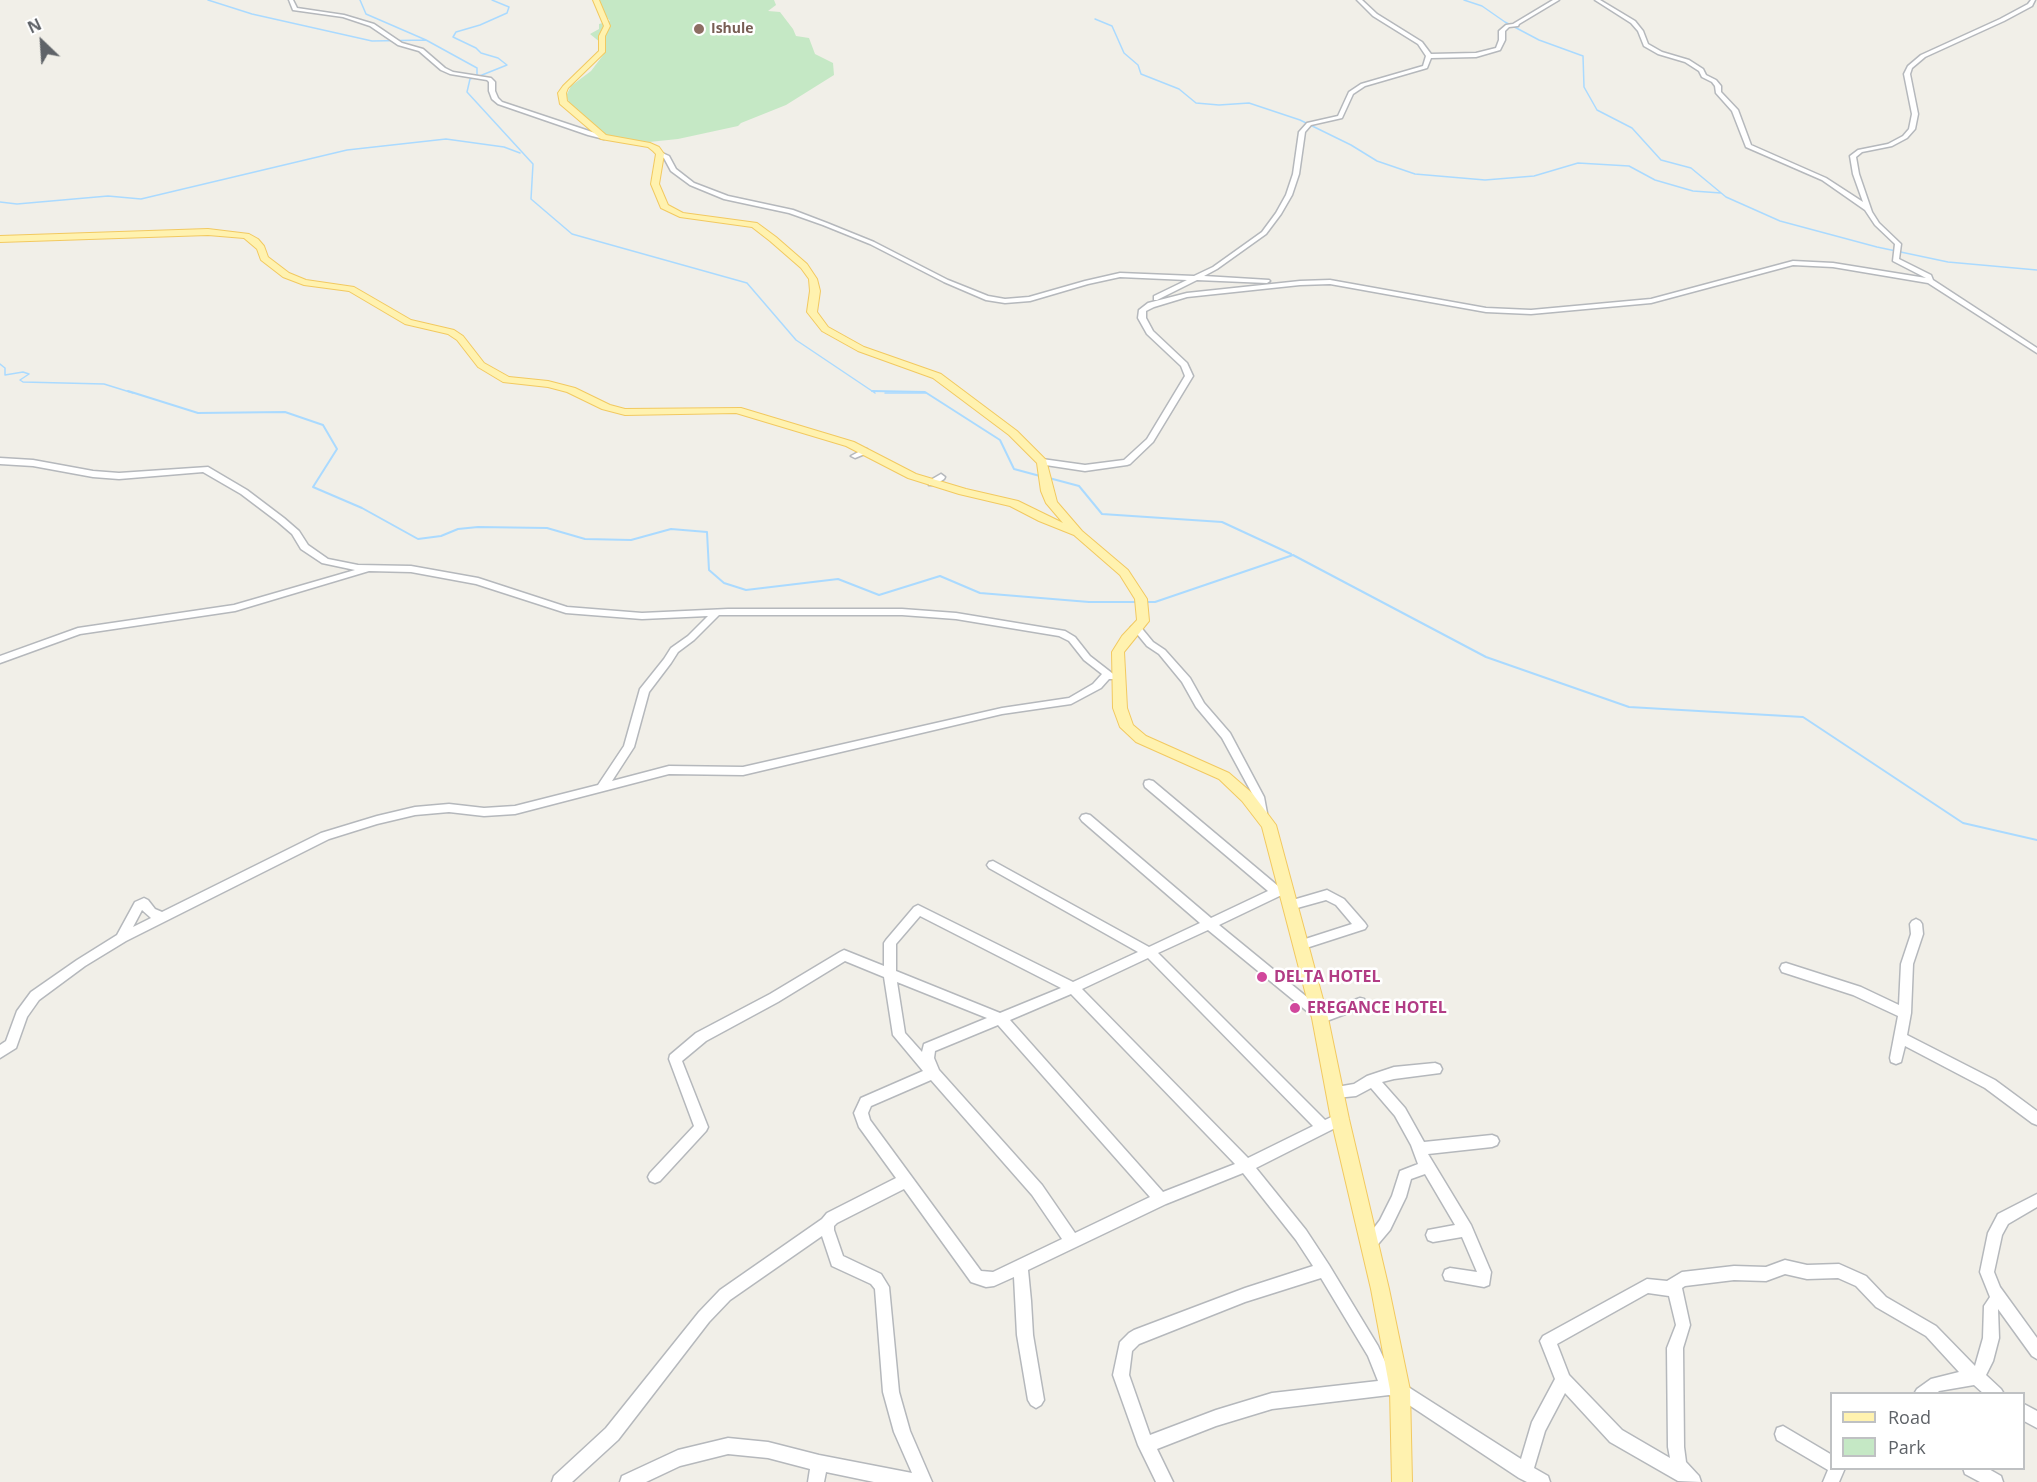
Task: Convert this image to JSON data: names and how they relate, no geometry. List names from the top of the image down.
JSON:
{
  "places": ["Ishule", "DELTA HOTEL", "EREGANCE HOTEL"],
  "legend": ["Road", "Park"],
  "north": "top left"
}
